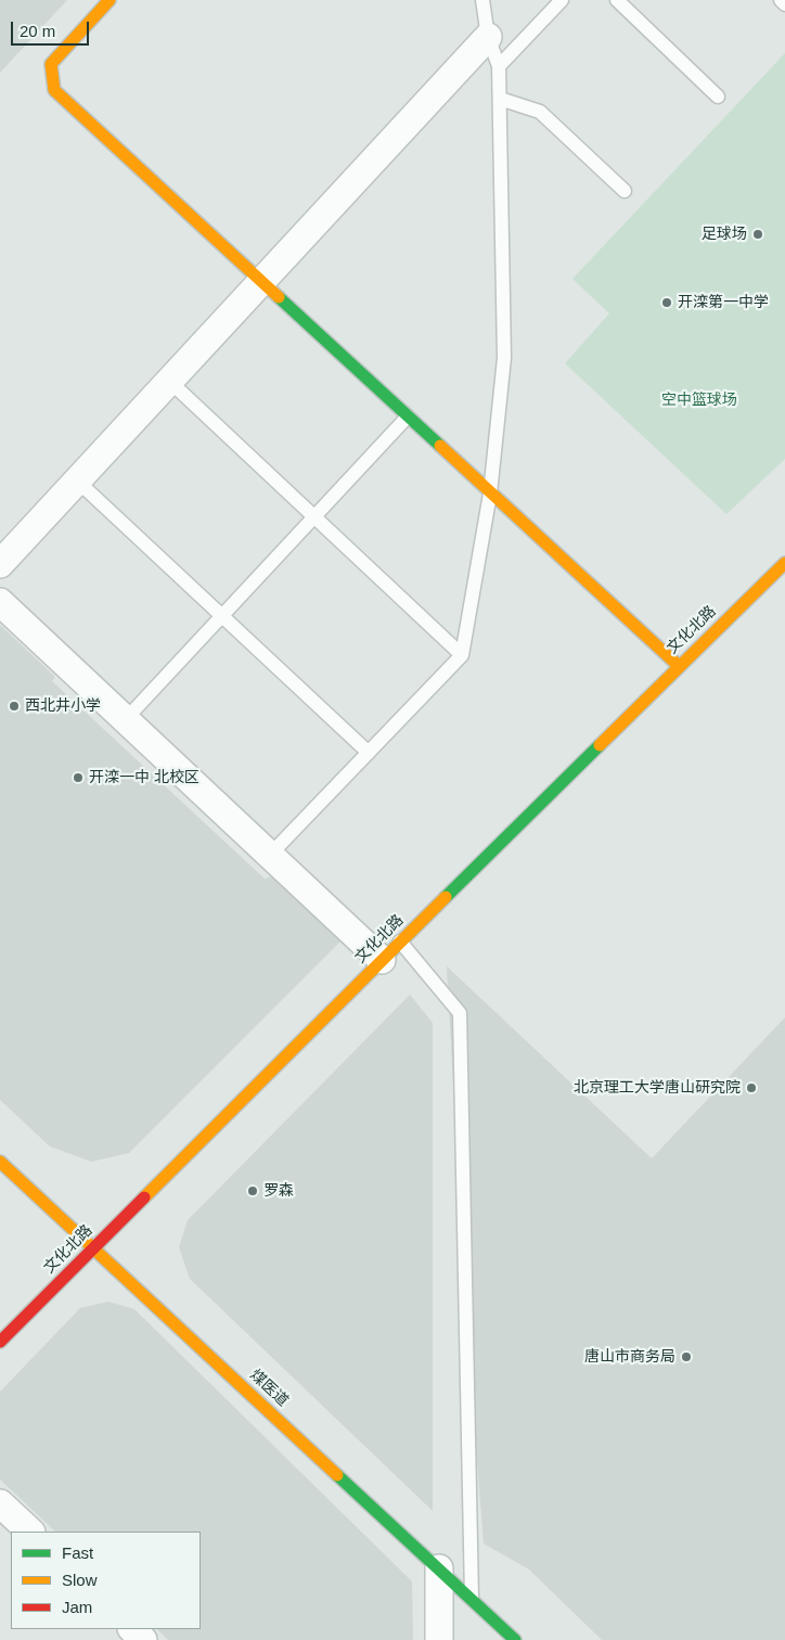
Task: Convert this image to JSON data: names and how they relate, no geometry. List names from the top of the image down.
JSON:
{
  "streets": {
    "street": ["文化北路", "煤医道"]
  },
  "crossings": [
    ["文化北路", "煤医道"]
  ],
  "parks": ["空中篮球场"],
  "places": [
    "足球场",
    "开滦第一中学",
    "西北井小学",
    "开滦一中 北校区",
    "北京理工大学唐山研究院",
    "罗森",
    "唐山市商务局"
  ],
  "legend": ["Fast", "Slow", "Jam"],
  "scale_bar": "20 m"
}
